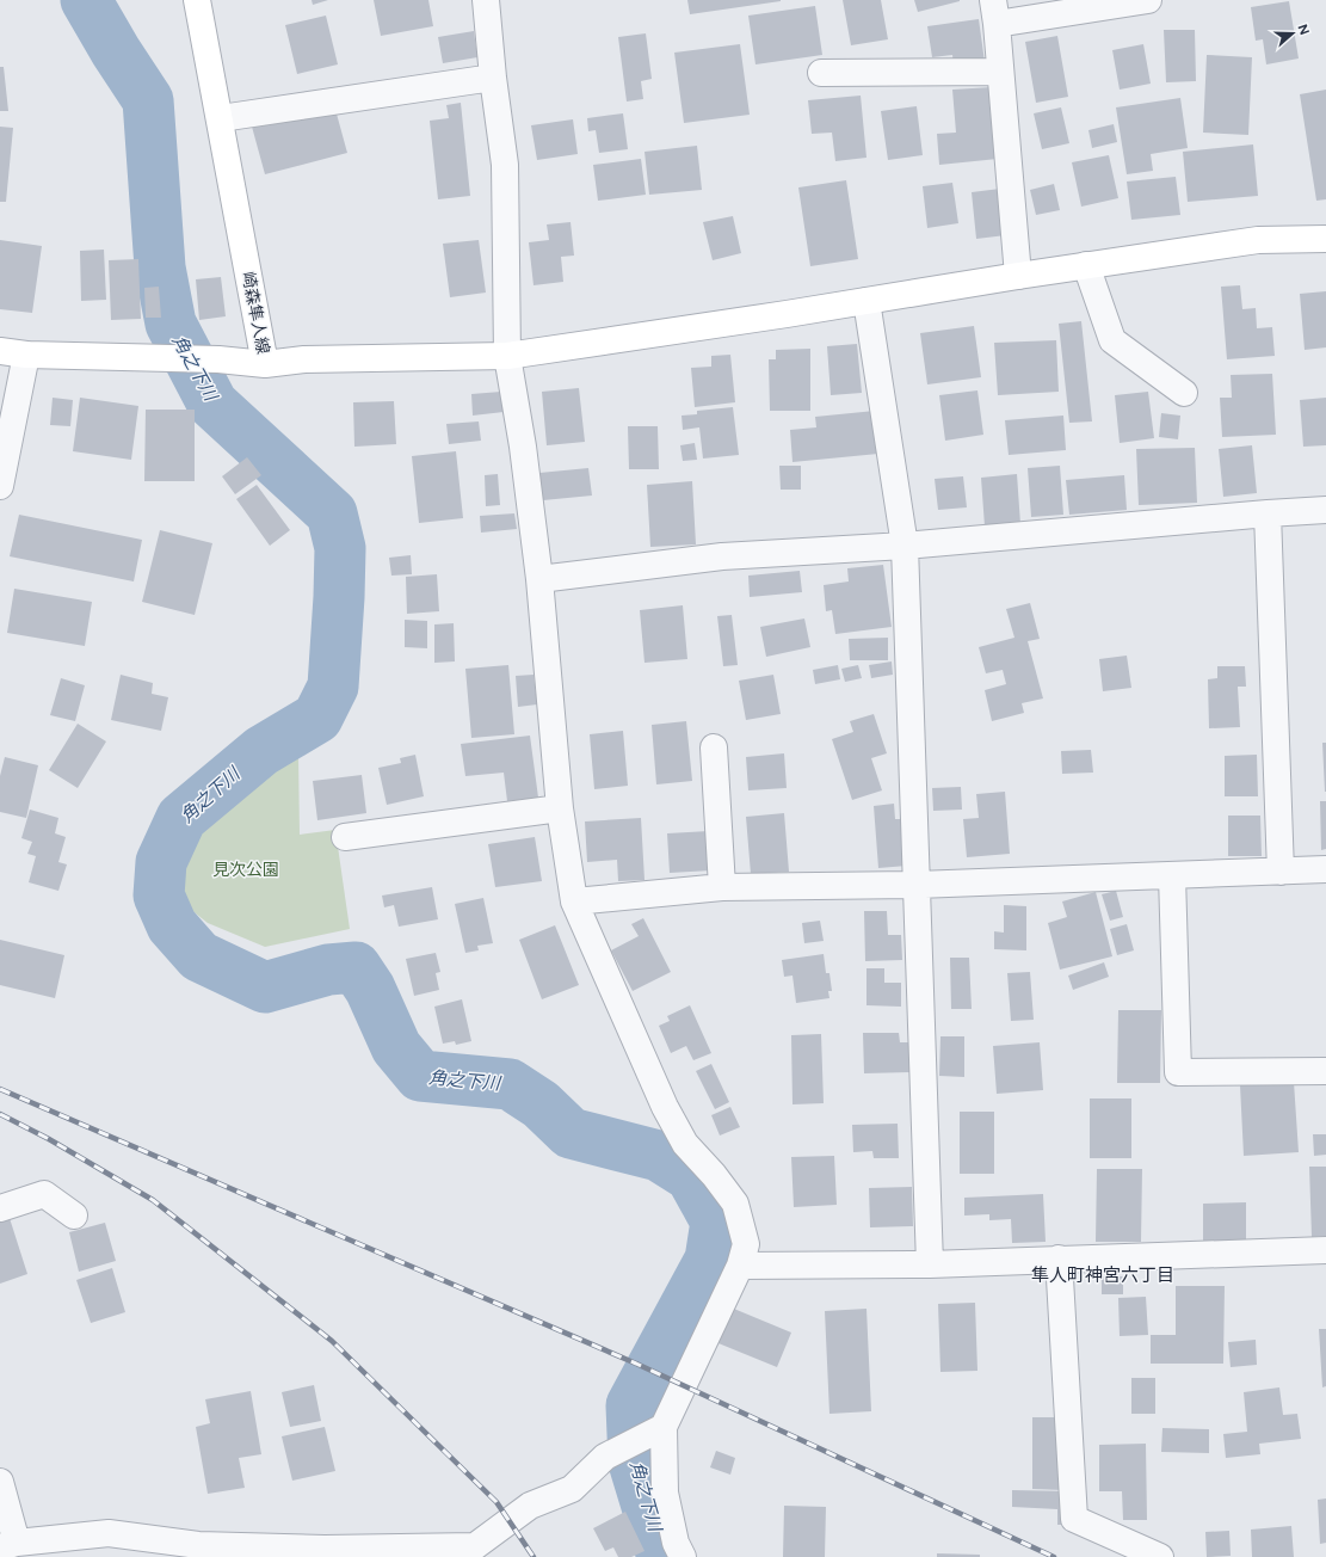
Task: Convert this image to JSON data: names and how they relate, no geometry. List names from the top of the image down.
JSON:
{
  "streets": {
    "street": ["崎森隼人線"]
  },
  "districts": ["隼人町神宮六丁目"],
  "water": ["角之下川"],
  "parks": ["見次公園"],
  "north": "right"
}
